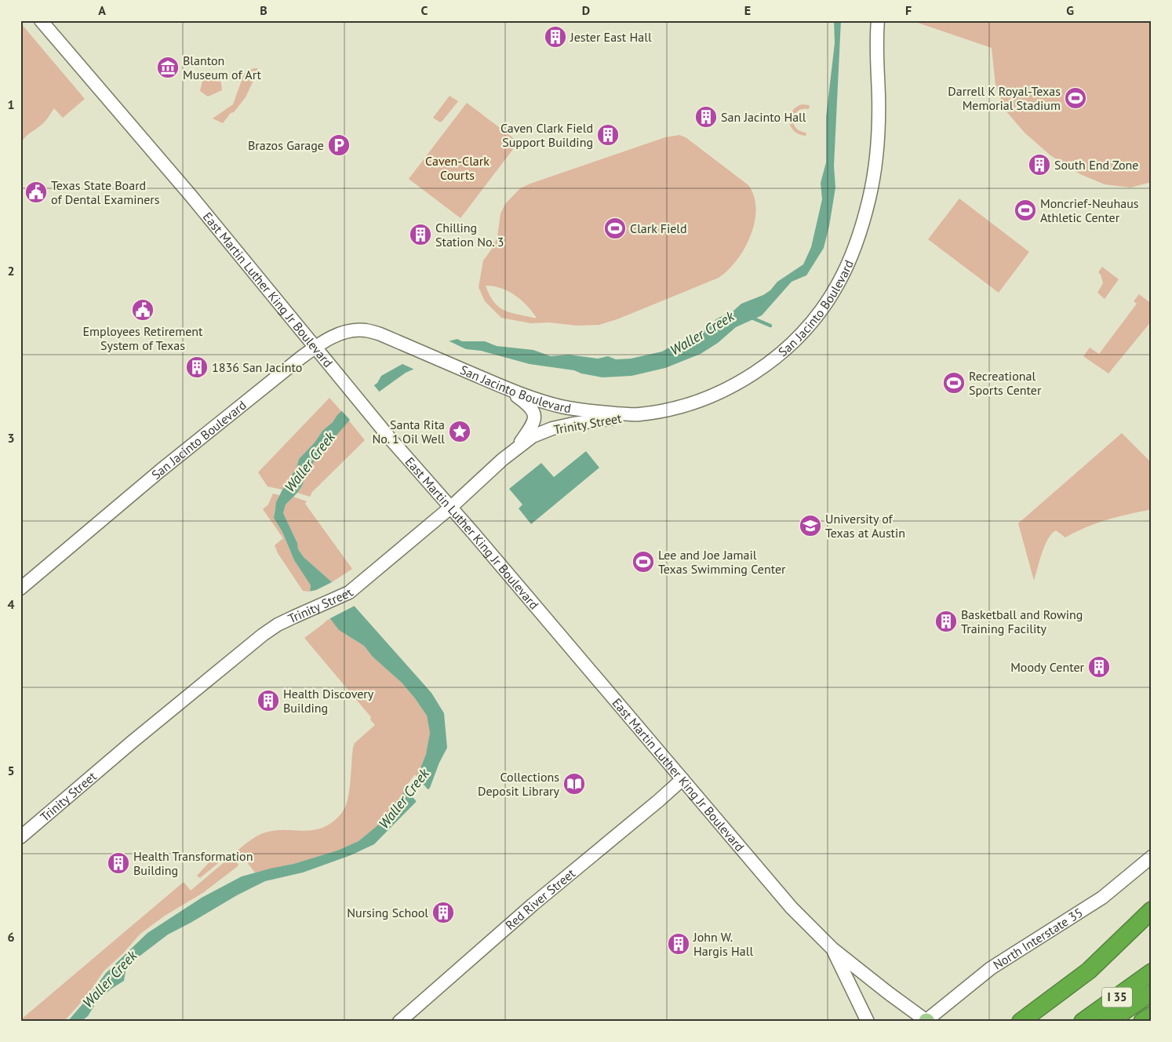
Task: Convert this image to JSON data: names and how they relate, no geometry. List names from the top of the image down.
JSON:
{
  "streets": {
    "highway": ["I 35"],
    "main road": [
      "East Martin Luther King Jr Boulevard",
      "San Jacinto Boulevard",
      "Trinity Street",
      "Red River Street",
      "North Interstate 35"
    ]
  },
  "crossings": [
    ["East Martin Luther King Jr Boulevard", "San Jacinto Boulevard"],
    ["East Martin Luther King Jr Boulevard", "Trinity Street"],
    ["East Martin Luther King Jr Boulevard", "Red River Street"],
    ["East Martin Luther King Jr Boulevard", "North Interstate 35"],
    ["San Jacinto Boulevard", "Trinity Street"]
  ],
  "water": ["Waller Creek"],
  "parks": ["Caven-Clark Courts"],
  "places": {
    "building": [
      "Jester East Hall",
      "San Jacinto Hall",
      "Caven Clark Field Support Building",
      "South End Zone",
      "Chilling Station No. 3",
      "1836 San Jacinto",
      "Basketball and Rowing Training Facility",
      "Moody Center",
      "Health Discovery Building",
      "Health Transformation Building",
      "Nursing School",
      "John W. Hargis Hall"
    ],
    "museum": ["Blanton Museum of Art"],
    "sports": [
      "Darrell K Royal-Texas Memorial Stadium",
      "Moncrief-Neuhaus Athletic Center",
      "Clark Field",
      "Recreational Sports Center",
      "Lee and Joe Jamail Texas Swimming Center"
    ],
    "parking": ["Brazos Garage"],
    "public building": ["Texas State Board of Dental Examiners", "Employees Retirement System of Texas"],
    "place": ["Santa Rita No. 1 Oil Well"],
    "school or university": ["University of Texas at Austin"],
    "library": ["Collections Deposit Library"]
  },
  "grid": {
    "columns": [
      "A",
      "B",
      "C",
      "D",
      "E",
      "F",
      "G"
    ],
    "rows": [
      "1",
      "2",
      "3",
      "4",
      "5",
      "6"
    ]
  }
}
